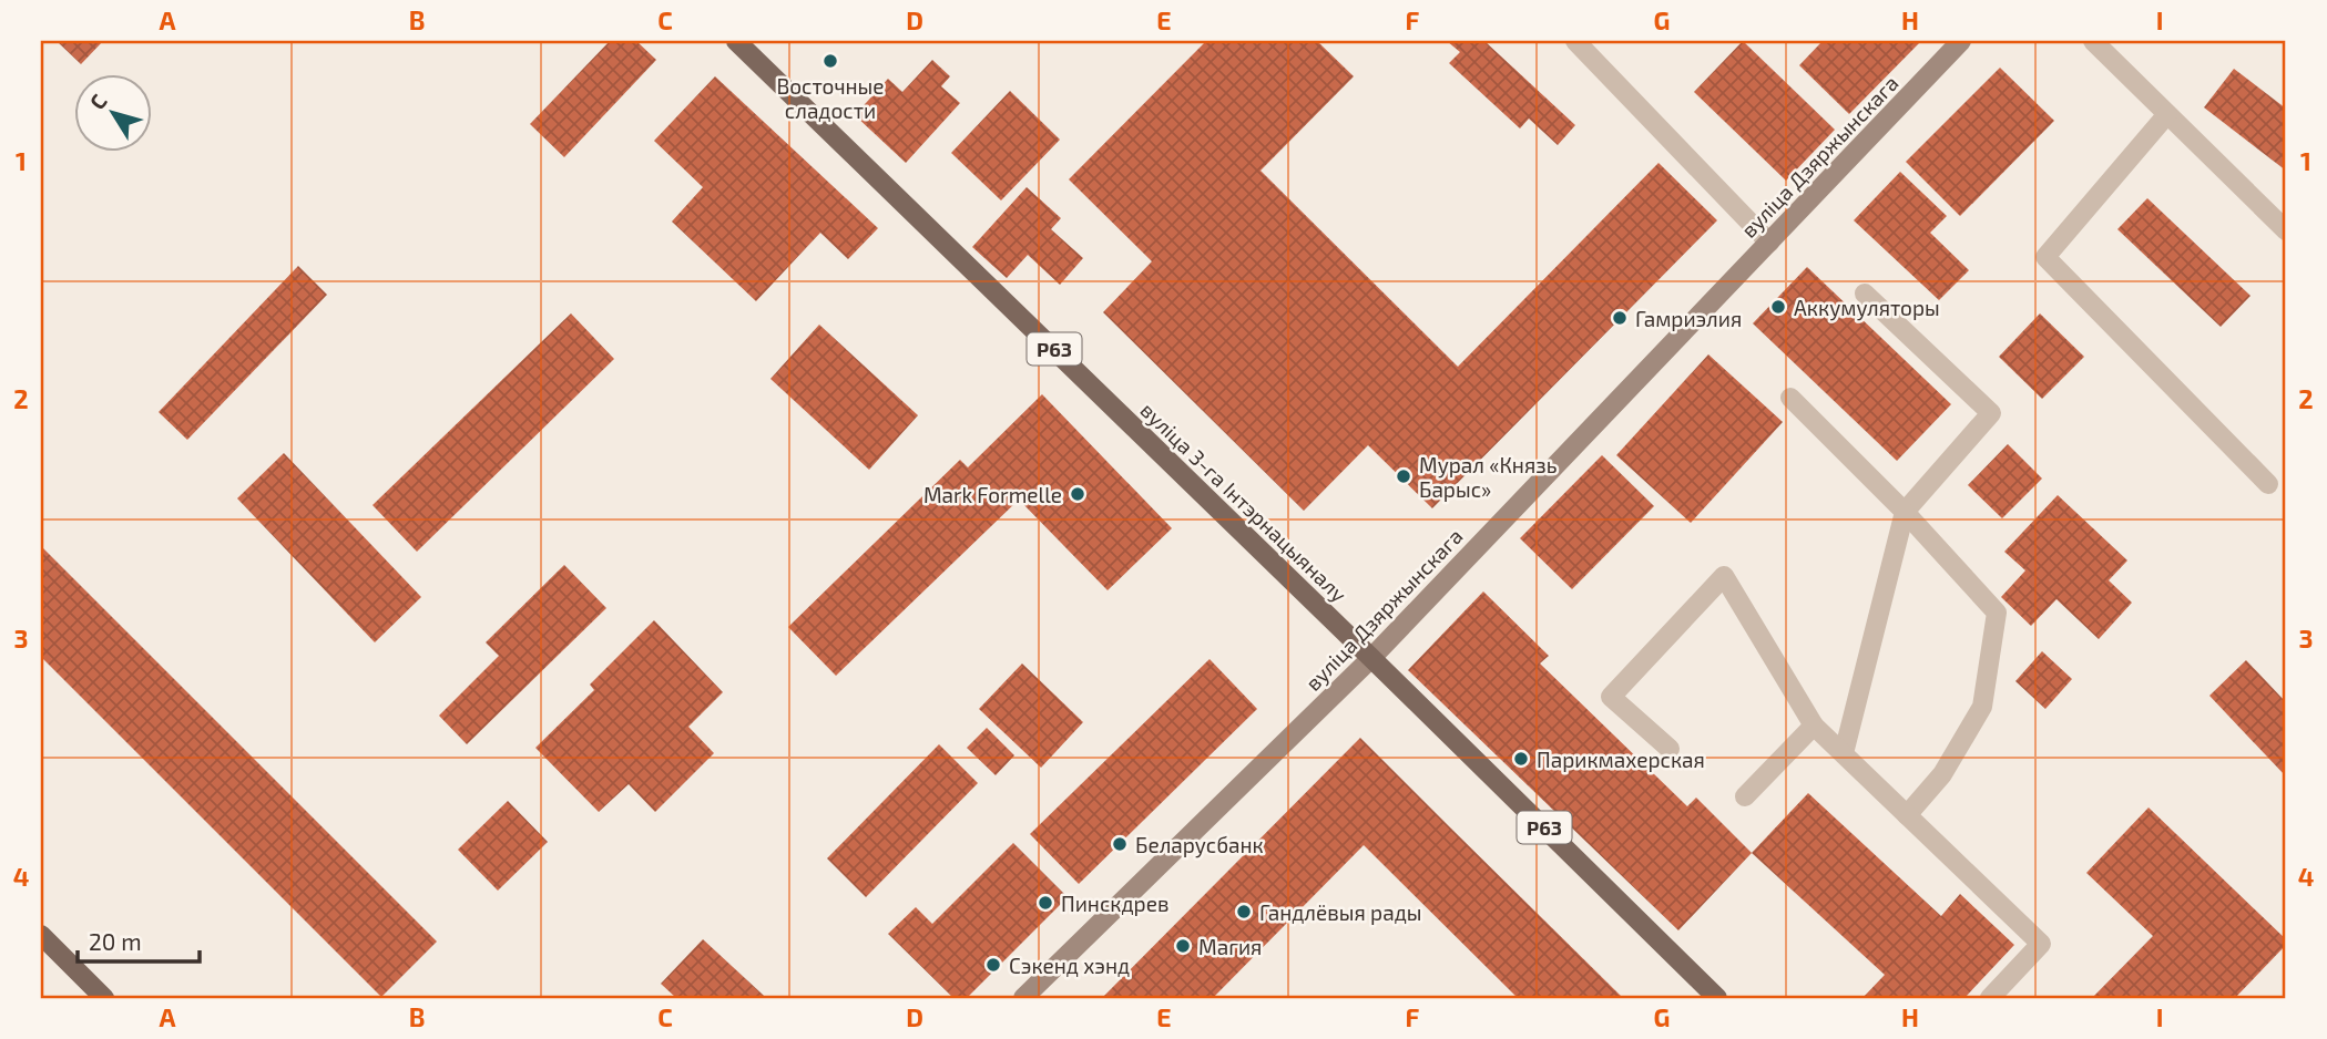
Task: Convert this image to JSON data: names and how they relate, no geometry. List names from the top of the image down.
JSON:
{
  "streets": {
    "main road": ["Р63", "вуліца 3-га Інтэрнацыяналу"],
    "street": ["вуліца Дзяржынскага"]
  },
  "crossings": [
    ["вуліца Дзяржынскага", "вуліца 3-га Інтэрнацыяналу"]
  ],
  "places": [
    "Восточные сладости",
    "Аккумуляторы",
    "Гамриэлия",
    "Мурал «Князь Барыс»",
    "Mark Formelle",
    "Парикмахерская",
    "Беларусбанк",
    "Пинскдрев",
    "Гандлёвыя рады",
    "Магия",
    "Сэкенд хэнд"
  ],
  "scale_bar": "20 m",
  "north": "top left",
  "grid": {
    "columns": [
      "A",
      "B",
      "C",
      "D",
      "E",
      "F",
      "G",
      "H",
      "I"
    ],
    "rows": [
      "1",
      "2",
      "3",
      "4"
    ]
  }
}
